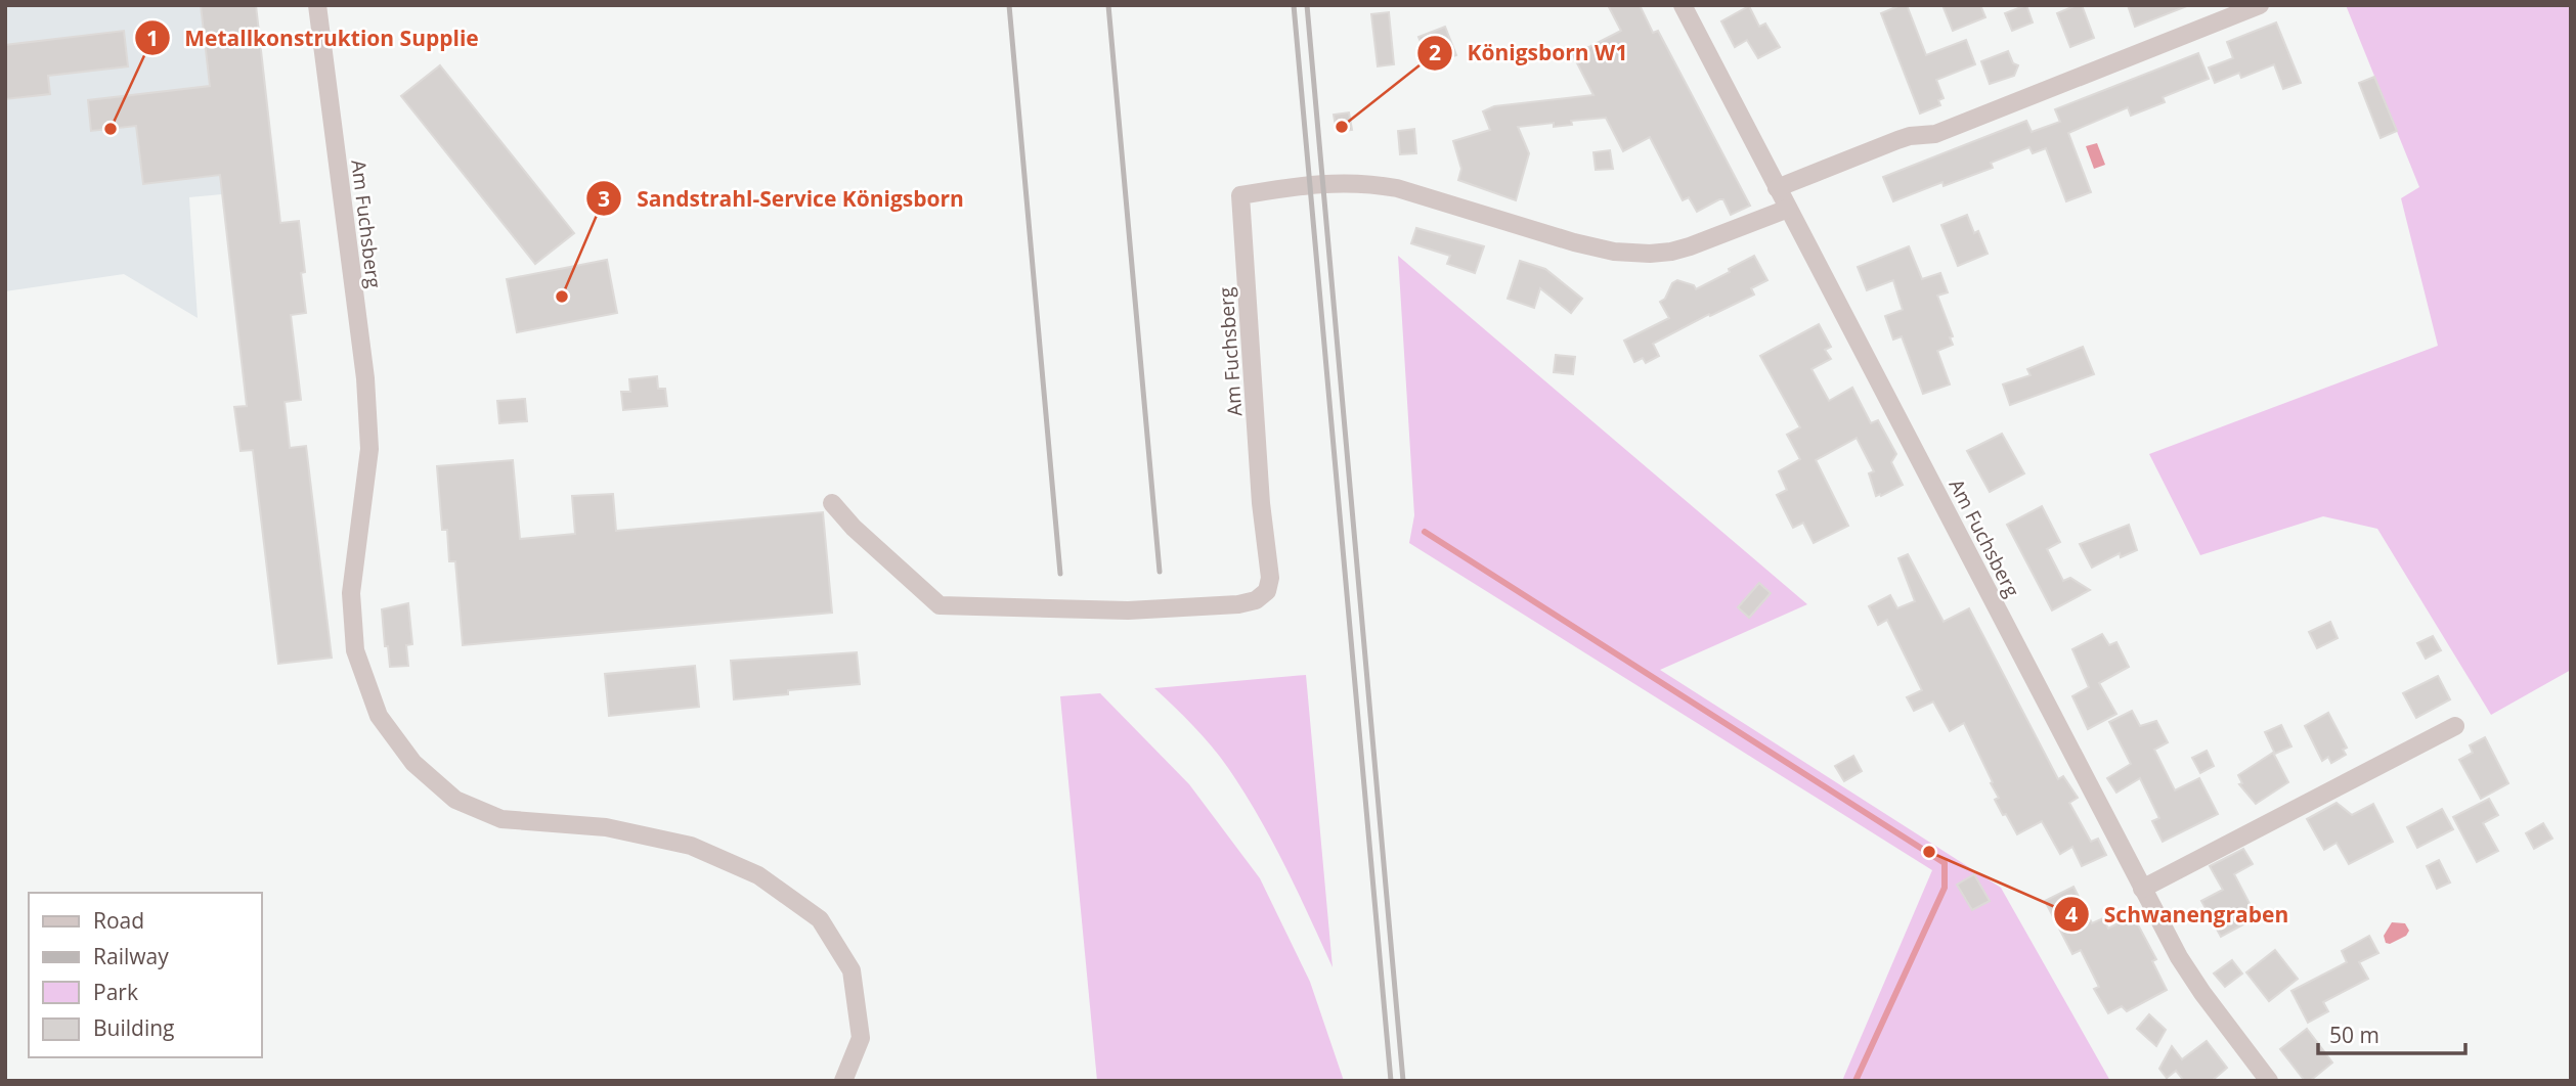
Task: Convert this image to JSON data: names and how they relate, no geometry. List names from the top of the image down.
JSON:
{
  "streets": {
    "street": ["Am Fuchsberg"]
  },
  "places": [
    "Königsborn W1",
    "Metallkonstruktion Supplie",
    "Sandstrahl-Service Königsborn",
    "Schwanengraben"
  ],
  "legend": [
    "Road",
    "Railway",
    "Park",
    "Building"
  ],
  "scale_bar": "50 m"
}
